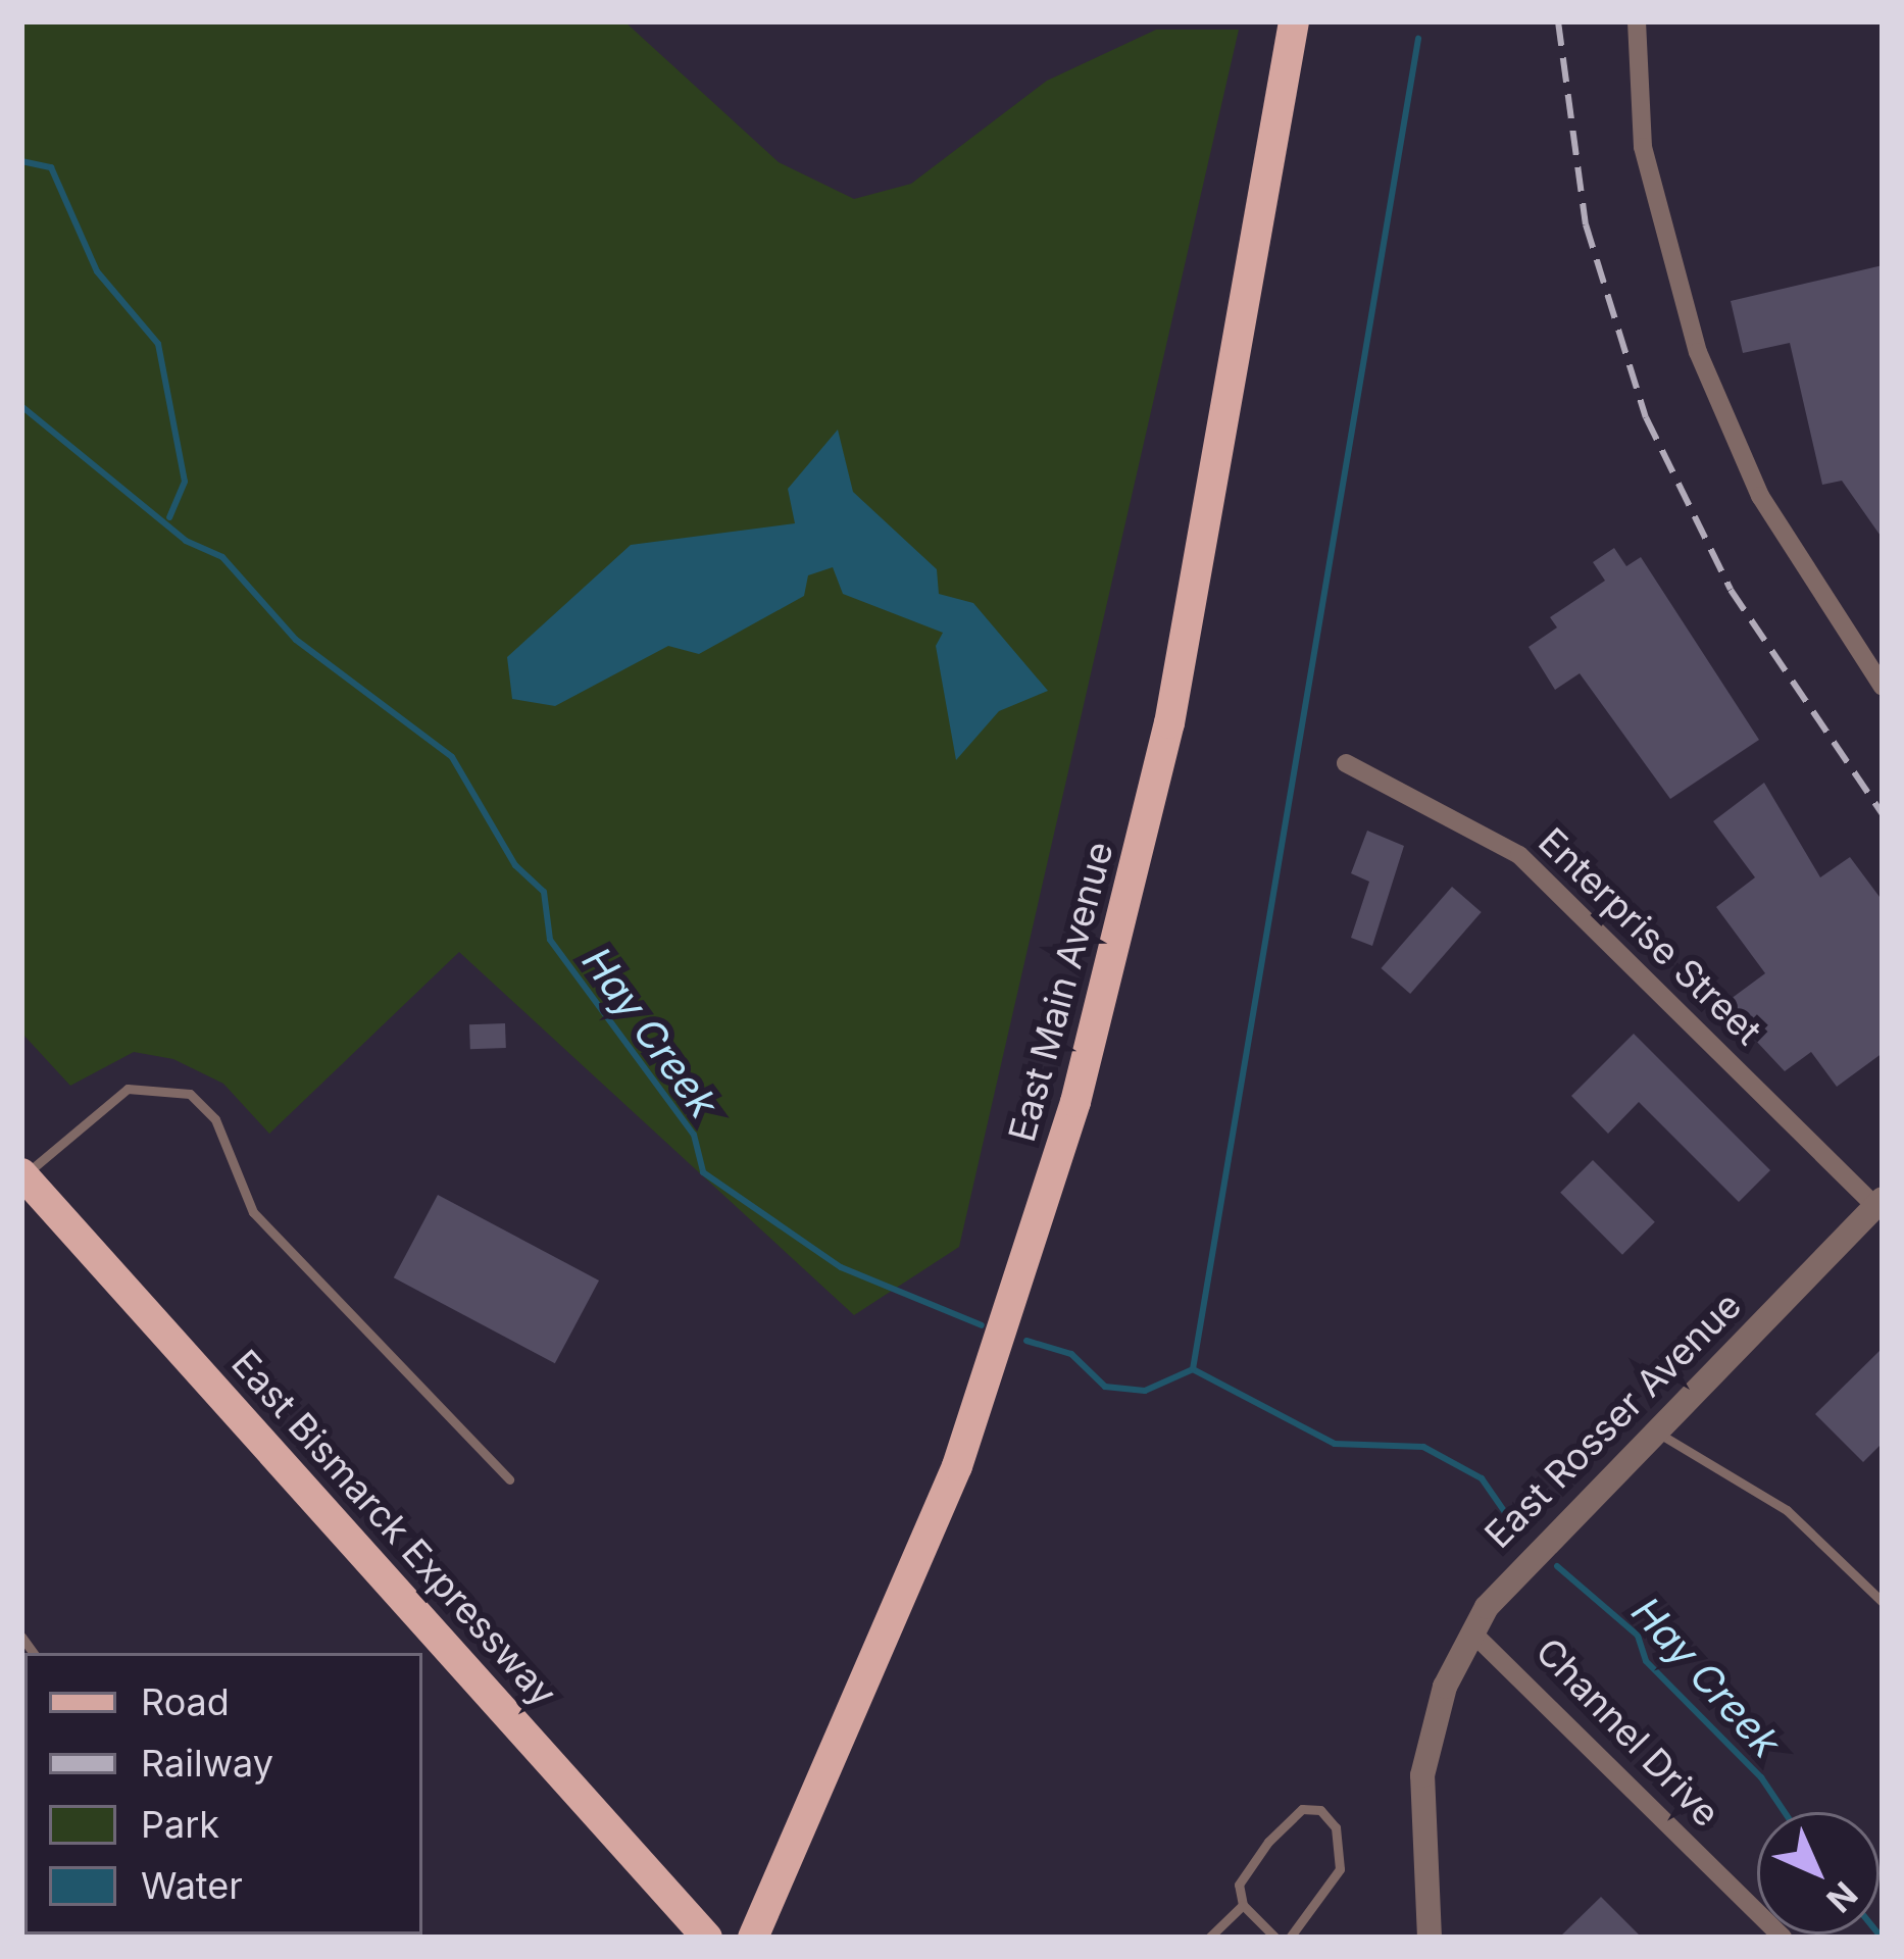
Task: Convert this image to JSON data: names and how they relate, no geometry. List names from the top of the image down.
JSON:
{
  "streets": {
    "main road": ["East Main Avenue", "East Bismarck Expressway"],
    "street": ["Enterprise Street", "East Rosser Avenue", "Channel Drive"]
  },
  "crossings": [
    ["Enterprise Street", "East Rosser Avenue"],
    ["East Rosser Avenue", "Channel Drive"]
  ],
  "water": ["Hay Creek"],
  "legend": [
    "Road",
    "Railway",
    "Park",
    "Water"
  ],
  "north": "bottom right"
}
